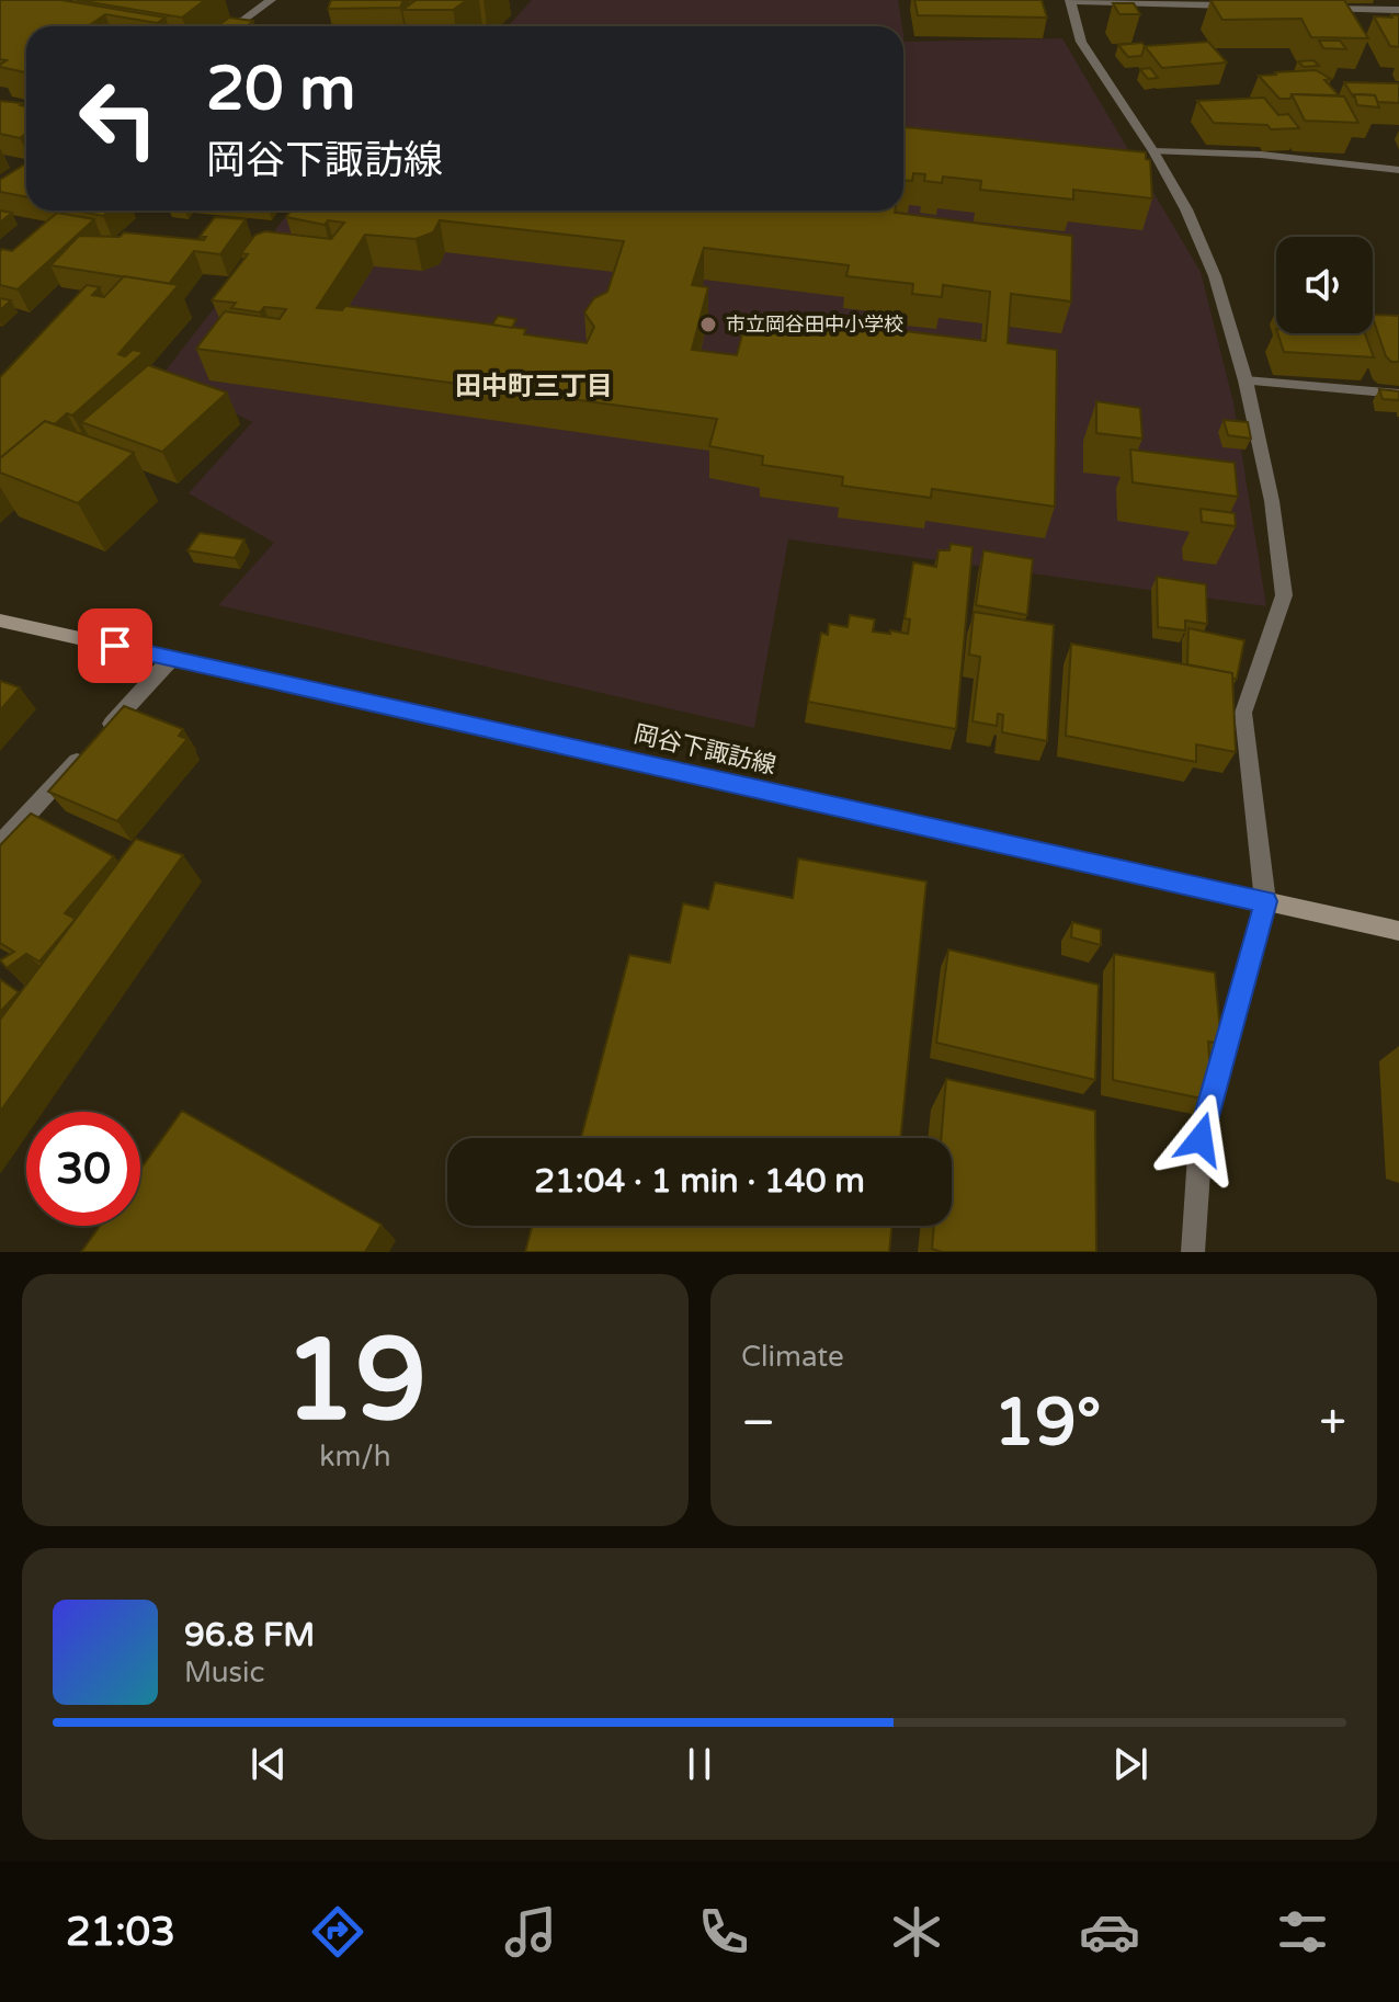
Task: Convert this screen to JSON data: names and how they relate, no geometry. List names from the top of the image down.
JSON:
{
  "streets": {
    "main road": ["岡谷下諏訪線"]
  },
  "districts": ["田中町三丁目"],
  "places": ["市立岡谷田中小学校"],
  "page": {
    "turn": ["20 m", "岡谷下諏訪線"],
    "limit": "30",
    "trip": "21:04 · 1 min · 140 m",
    "tile": [
      ["19", "km/h"],
      "Climate"
    ],
    "heat": ["−", "19°", "+"],
    "song": ["96.8 FM", "Music"],
    "tabs": "21:03"
  }
}
